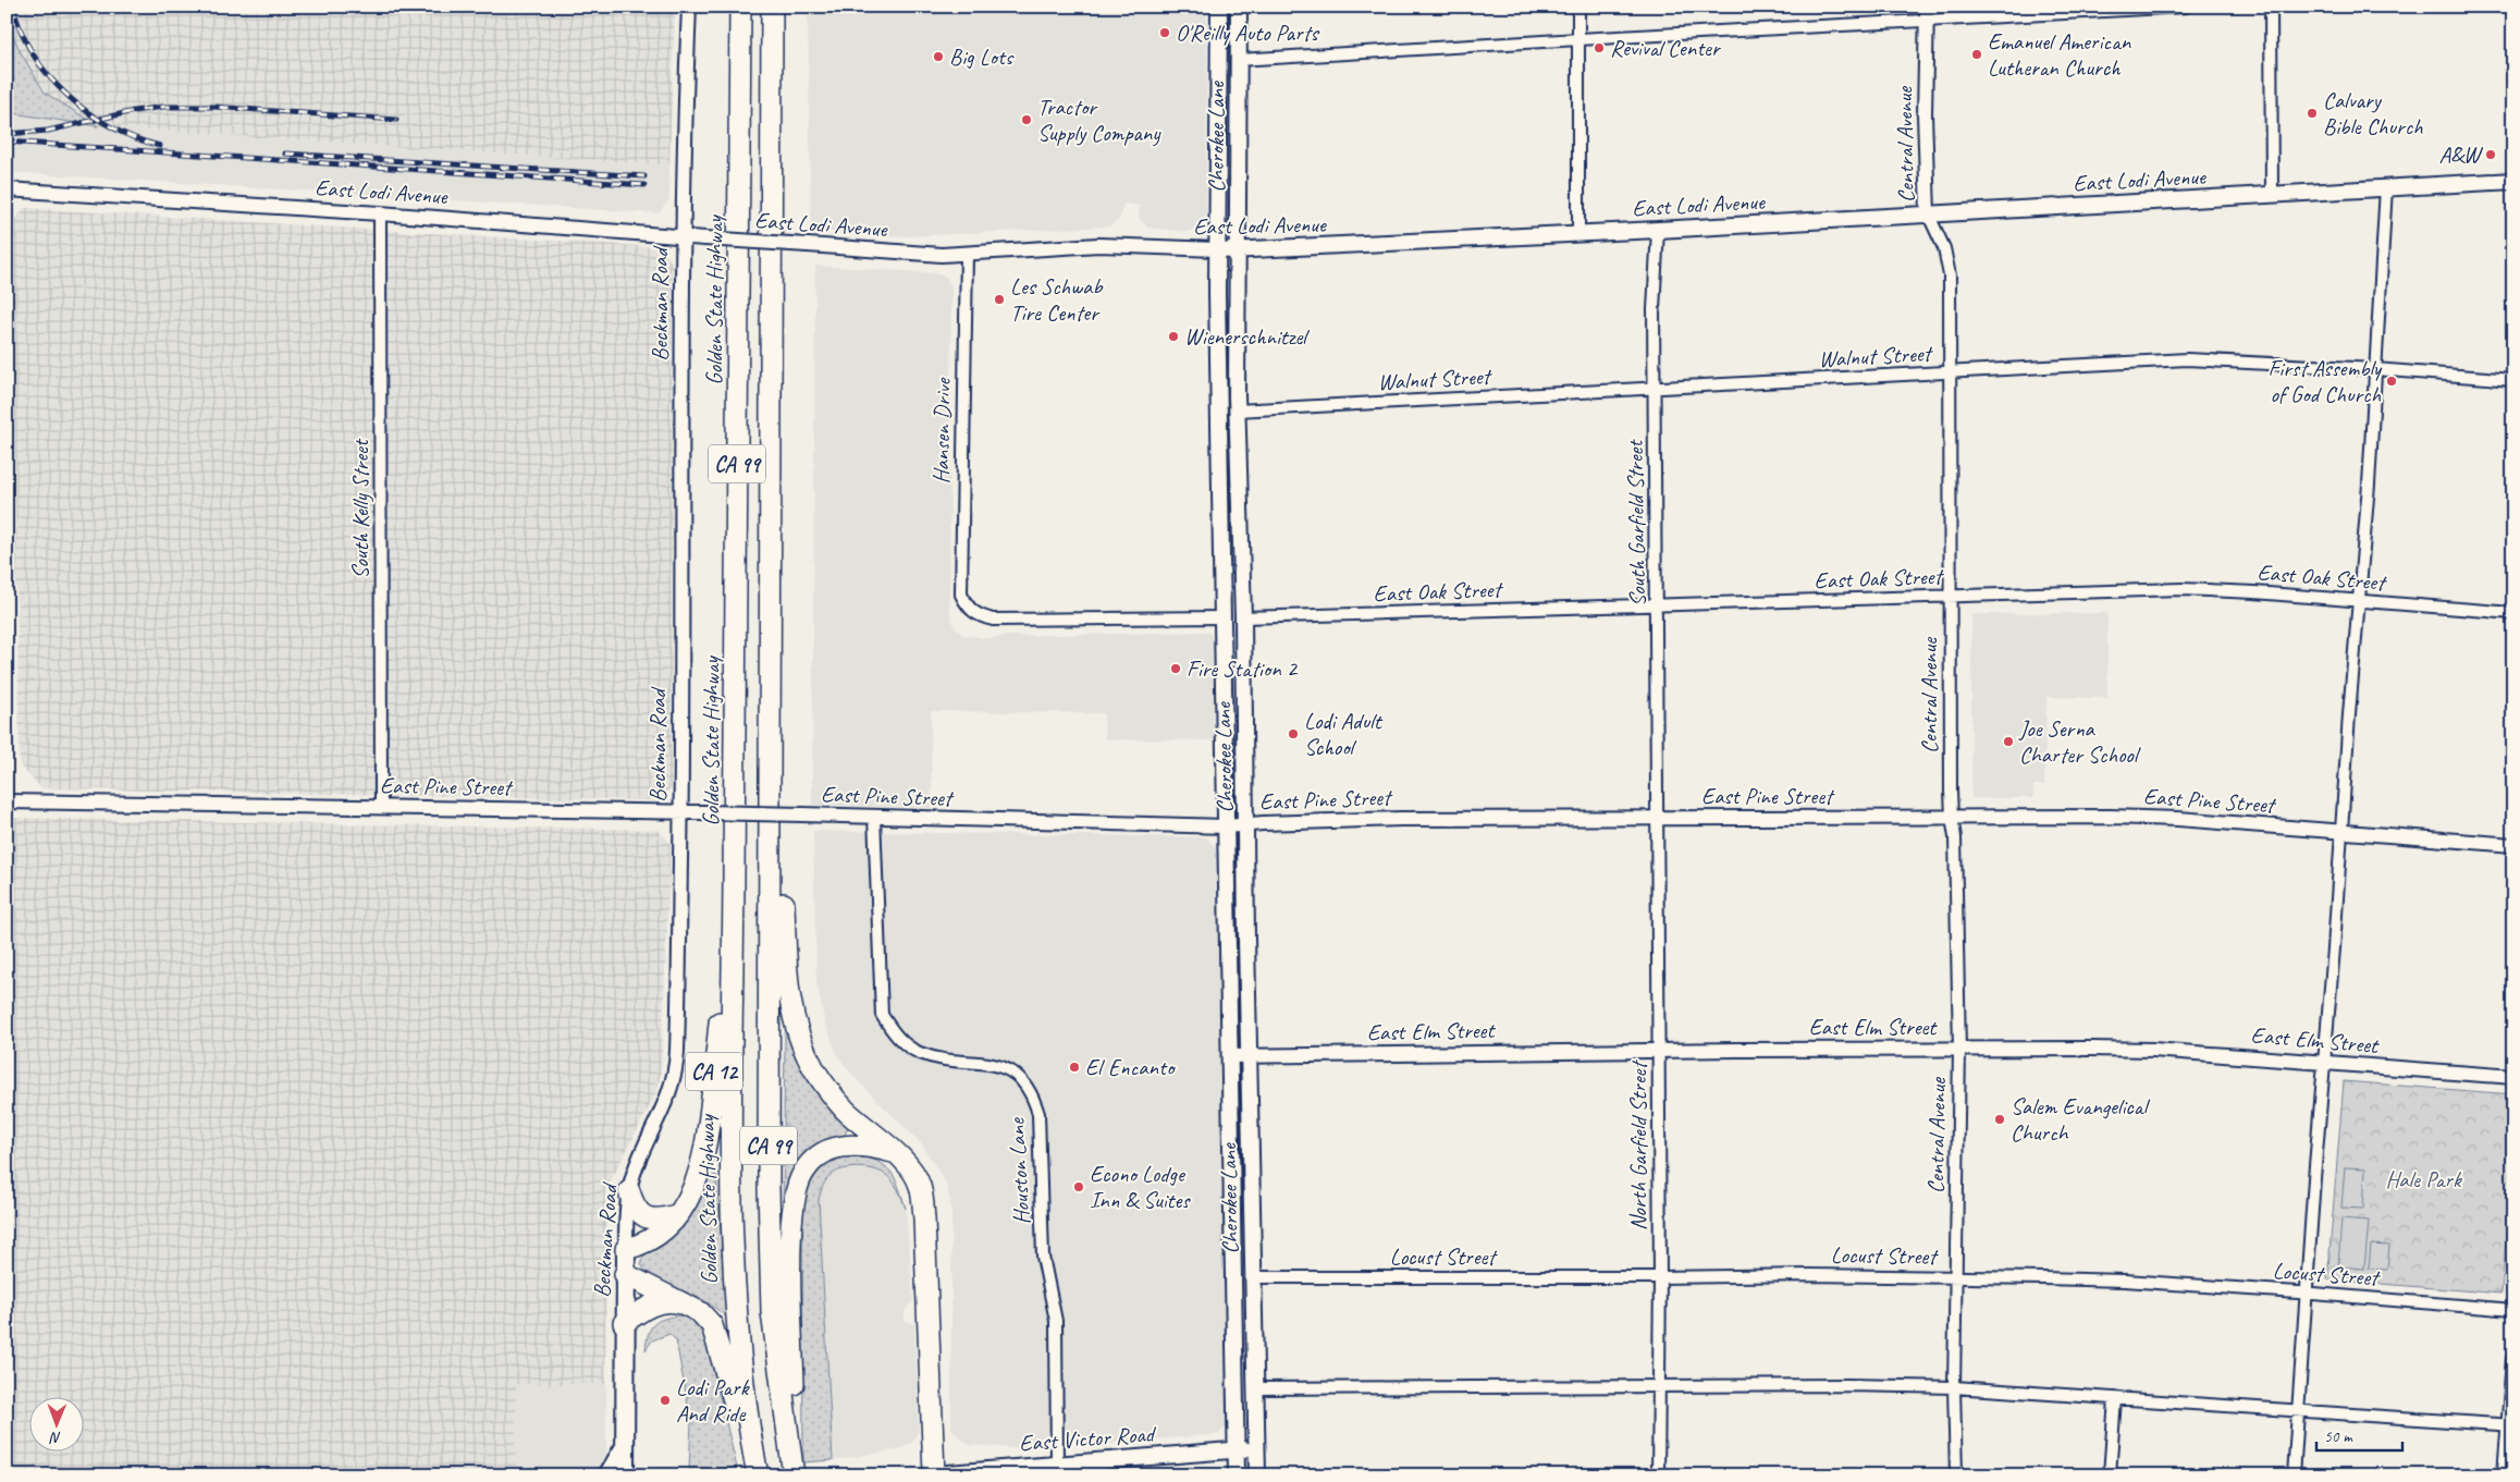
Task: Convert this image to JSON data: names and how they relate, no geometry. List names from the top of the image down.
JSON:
{
  "streets": {
    "highway": ["Golden State Highway", "CA 99", "CA 12"],
    "main road": [
      "Cherokee Lane",
      "East Lodi Avenue",
      "Beckman Road",
      "East Victor Road"
    ],
    "street": [
      "Central Avenue",
      "Walnut Street",
      "Hansen Drive",
      "South Kelly Street",
      "South Garfield Street",
      "East Oak Street",
      "East Pine Street",
      "East Elm Street",
      "North Garfield Street",
      "Houston Lane",
      "Locust Street"
    ]
  },
  "crossings": [
    ["Cherokee Lane", "East Lodi Avenue"],
    ["Cherokee Lane", "Walnut Street"],
    ["Cherokee Lane", "Hansen Drive"],
    ["Cherokee Lane", "East Oak Street"],
    ["Cherokee Lane", "East Pine Street"],
    ["Cherokee Lane", "East Elm Street"],
    ["Cherokee Lane", "Locust Street"],
    ["Cherokee Lane", "East Victor Road"],
    ["Central Avenue", "East Lodi Avenue"],
    ["Central Avenue", "Walnut Street"],
    ["Central Avenue", "East Oak Street"],
    ["Central Avenue", "East Pine Street"],
    ["Central Avenue", "East Elm Street"],
    ["Central Avenue", "Locust Street"],
    ["East Lodi Avenue", "Beckman Road"],
    ["East Lodi Avenue", "Hansen Drive"],
    ["East Lodi Avenue", "South Kelly Street"],
    ["East Lodi Avenue", "South Garfield Street"],
    ["Golden State Highway", "CA 12"],
    ["Beckman Road", "East Pine Street"],
    ["Beckman Road", "CA 12"],
    ["Walnut Street", "South Garfield Street"],
    ["South Kelly Street", "East Pine Street"],
    ["South Garfield Street", "East Oak Street"],
    ["South Garfield Street", "East Pine Street"],
    ["South Garfield Street", "North Garfield Street"],
    ["East Pine Street", "North Garfield Street"],
    ["East Pine Street", "Houston Lane"],
    ["East Elm Street", "North Garfield Street"],
    ["North Garfield Street", "Locust Street"],
    ["Houston Lane", "East Victor Road"]
  ],
  "parks": ["Hale Park"],
  "places": [
    "O'Reilly Auto Parts",
    "Revival Center",
    "Emanuel American Lutheran Church",
    "Big Lots",
    "Calvary Bible Church",
    "Tractor Supply Company",
    "A&W",
    "Les Schwab Tire Center",
    "Wienerschnitzel",
    "First Assembly of God Church",
    "Fire Station 2",
    "Lodi Adult School",
    "Joe Serna Charter School",
    "El Encanto",
    "Salem Evangelical Church",
    "Econo Lodge Inn & Suites",
    "Lodi Park And Ride"
  ],
  "scale_bar": "50 m",
  "north": "bottom"
}
